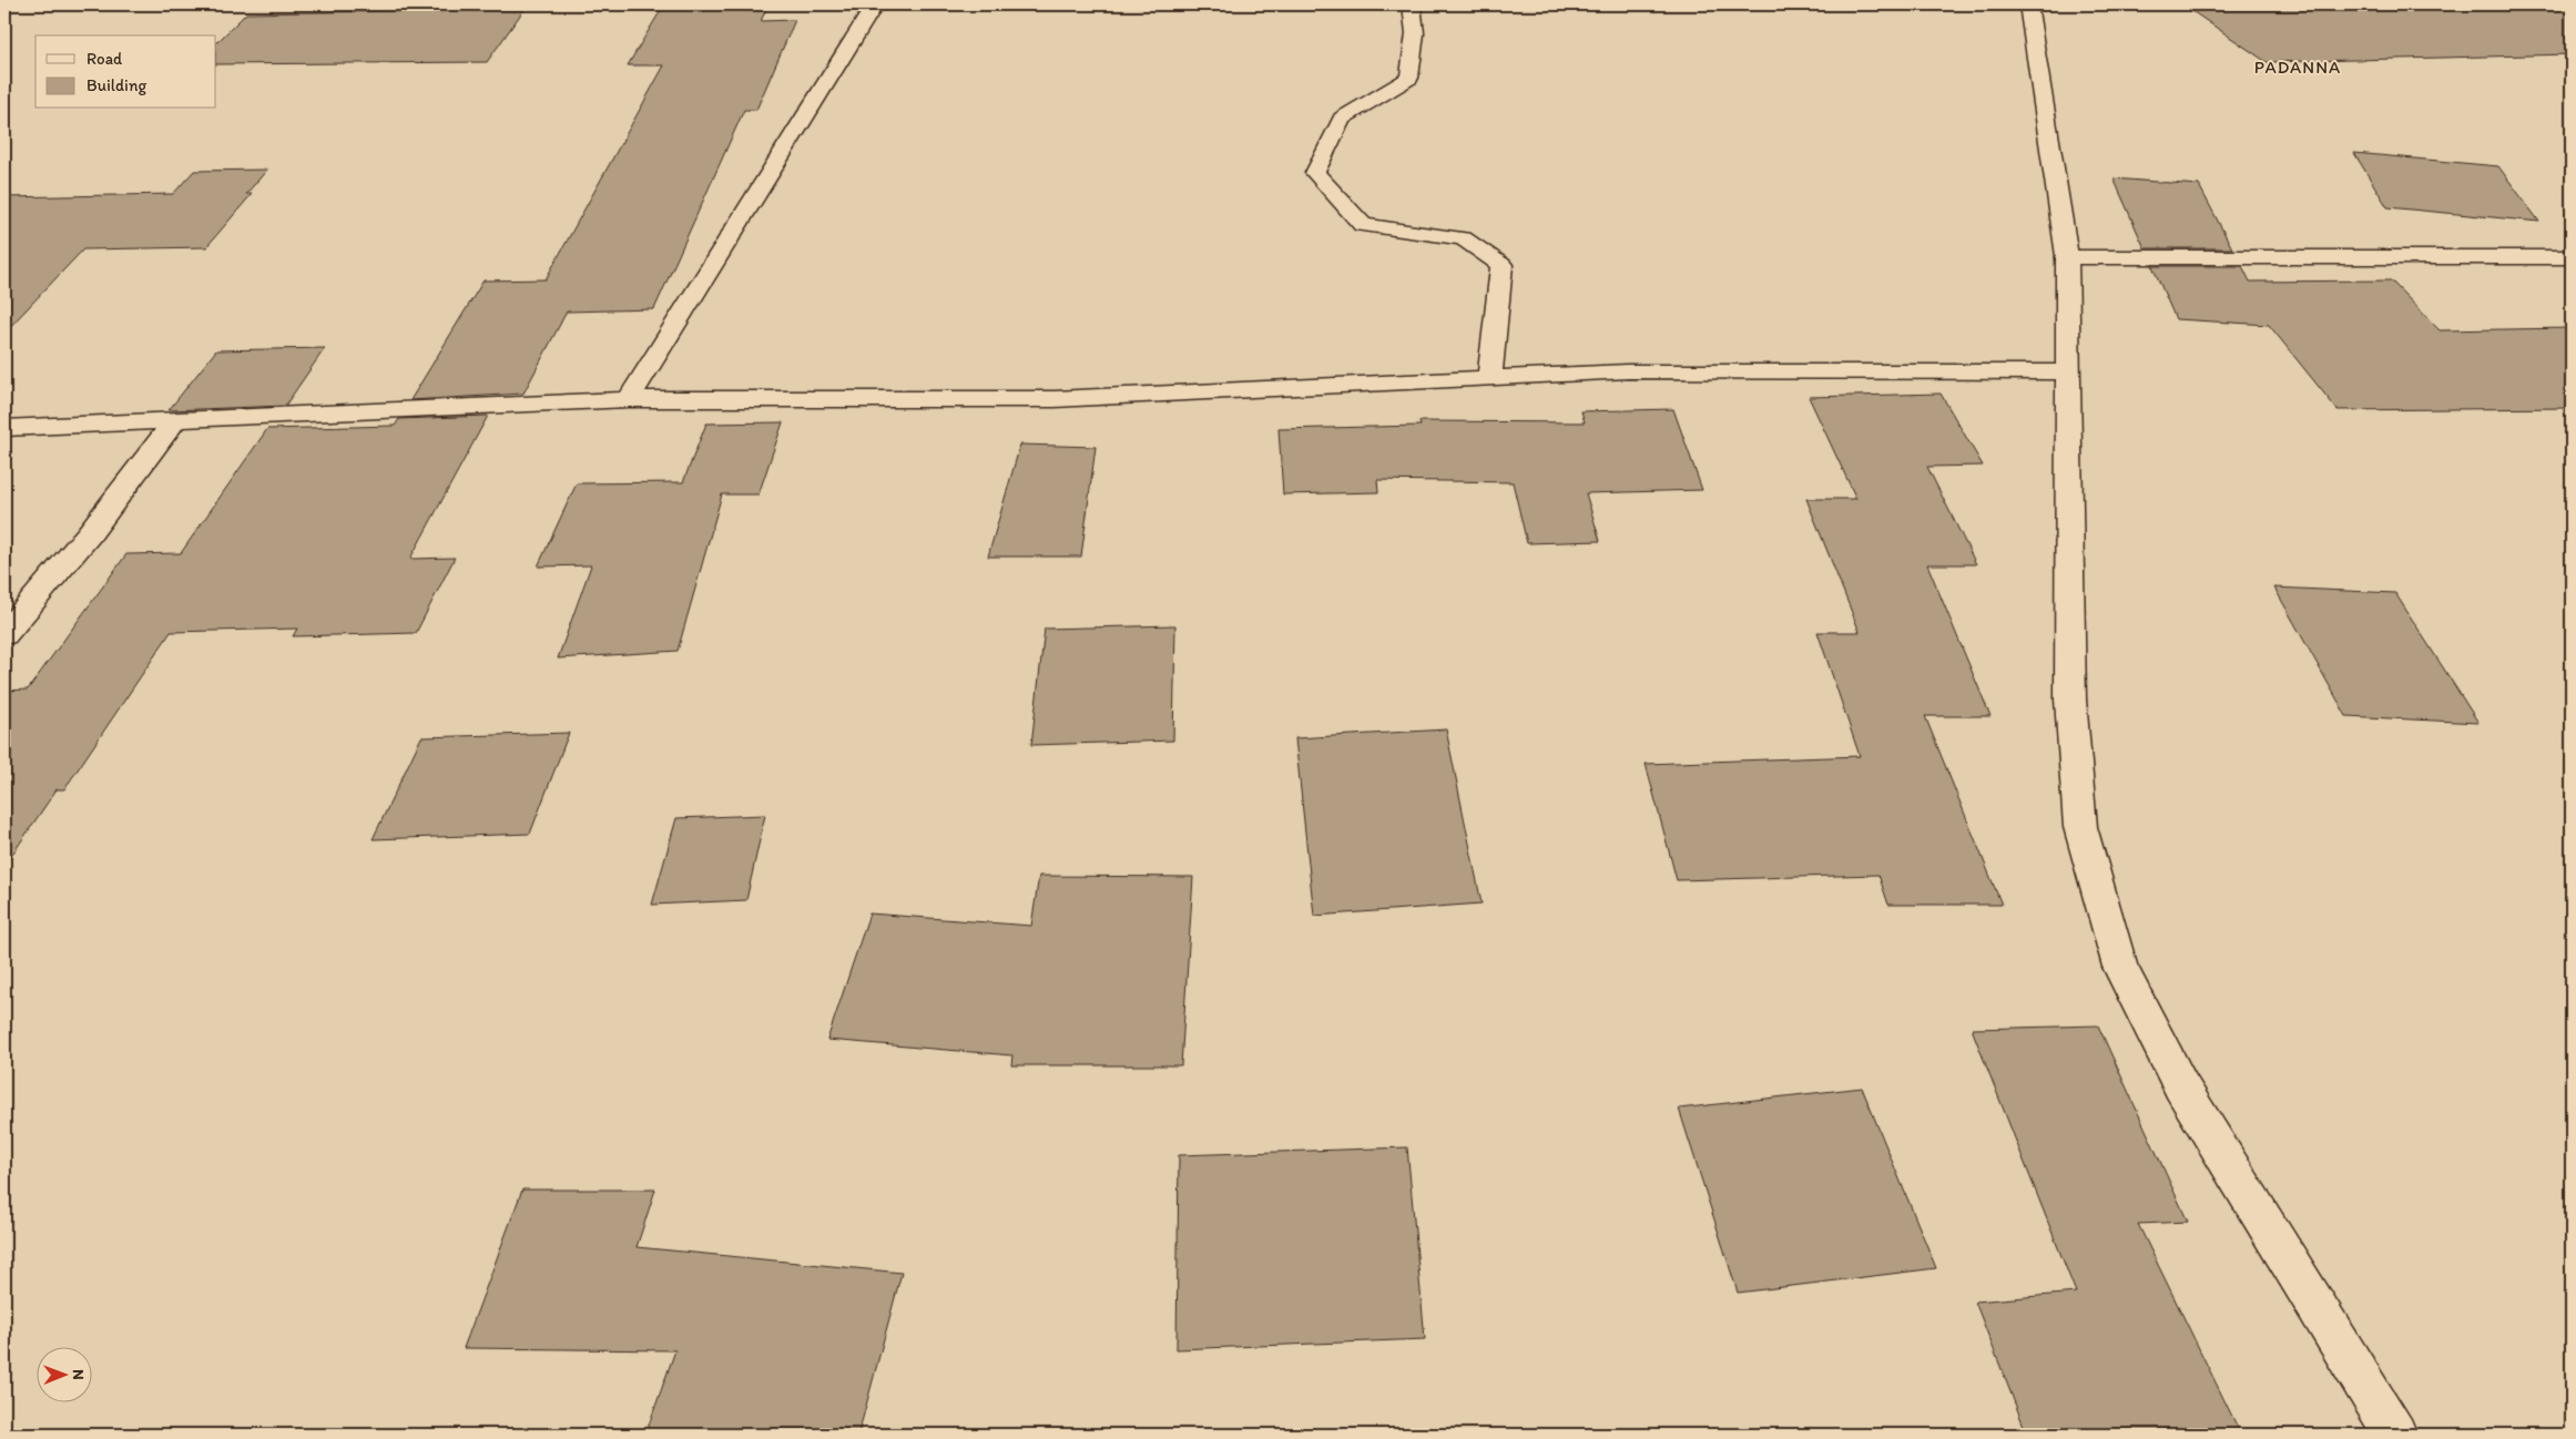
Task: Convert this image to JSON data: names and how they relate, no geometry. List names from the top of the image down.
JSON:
{
  "districts": ["PADANNA"],
  "legend": ["Road", "Building"],
  "north": "right"
}
